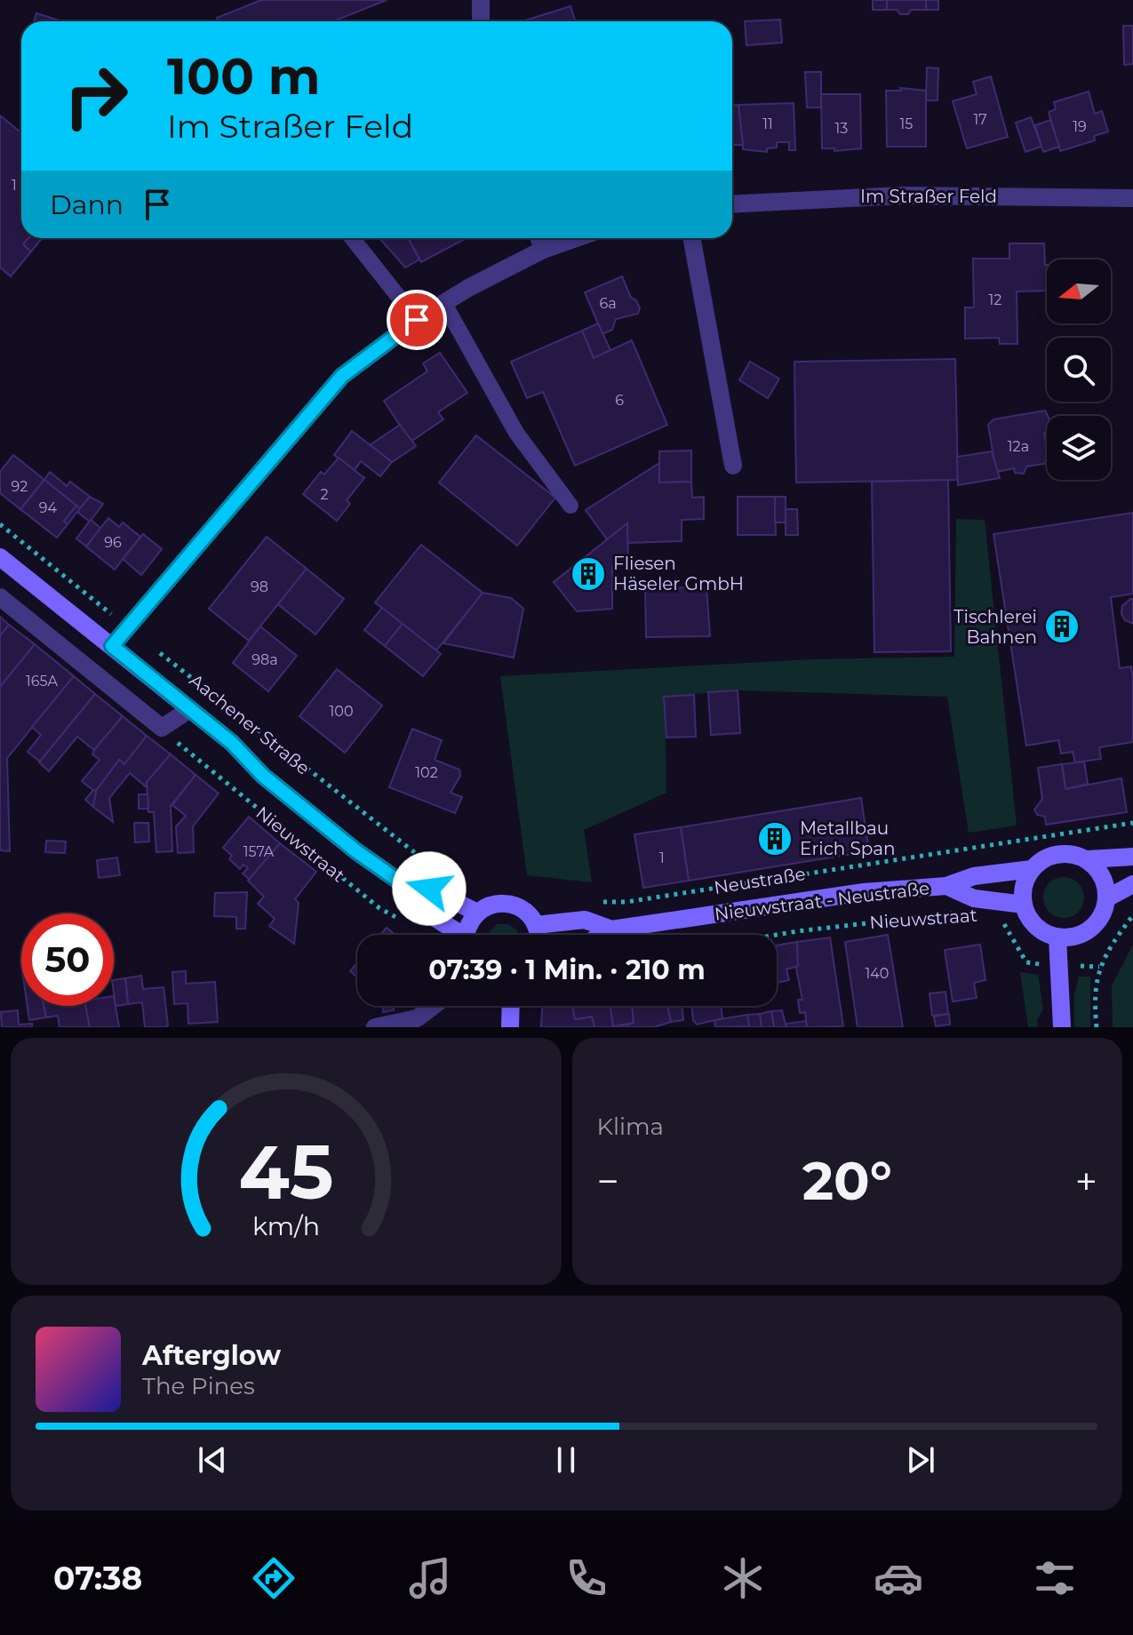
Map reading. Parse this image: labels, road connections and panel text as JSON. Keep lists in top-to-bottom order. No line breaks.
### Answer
{"streets":{"main road":["Nieuwstraat","Nieuwstraat - Neustraße"],"street":["Im Straßer Feld"],"path":["Aachener Straße","Neustraße"]},"crossings":[["Nieuwstraat","Nieuwstraat - Neustraße"]],"places":{"building":["Fliesen Häseler GmbH","Tischlerei Bahnen","Metallbau Erich Span"]},"house_numbers":["17","11","15","19","13","1","12","6a","6","12a","92","2","94","96","98","98a","165A","100","102","157A","1","140"],"north":"left","page":{"turn":["100 m","Im Straßer Feld"],"then":"Dann","limit":"50","trip":"07:39 · 1 Min. · 210 m","tile":"Klima","heat":["−","20°","+"],"song":["Afterglow","The Pines"],"tabs":"07:38","gauge":["45","km/h"]}}
